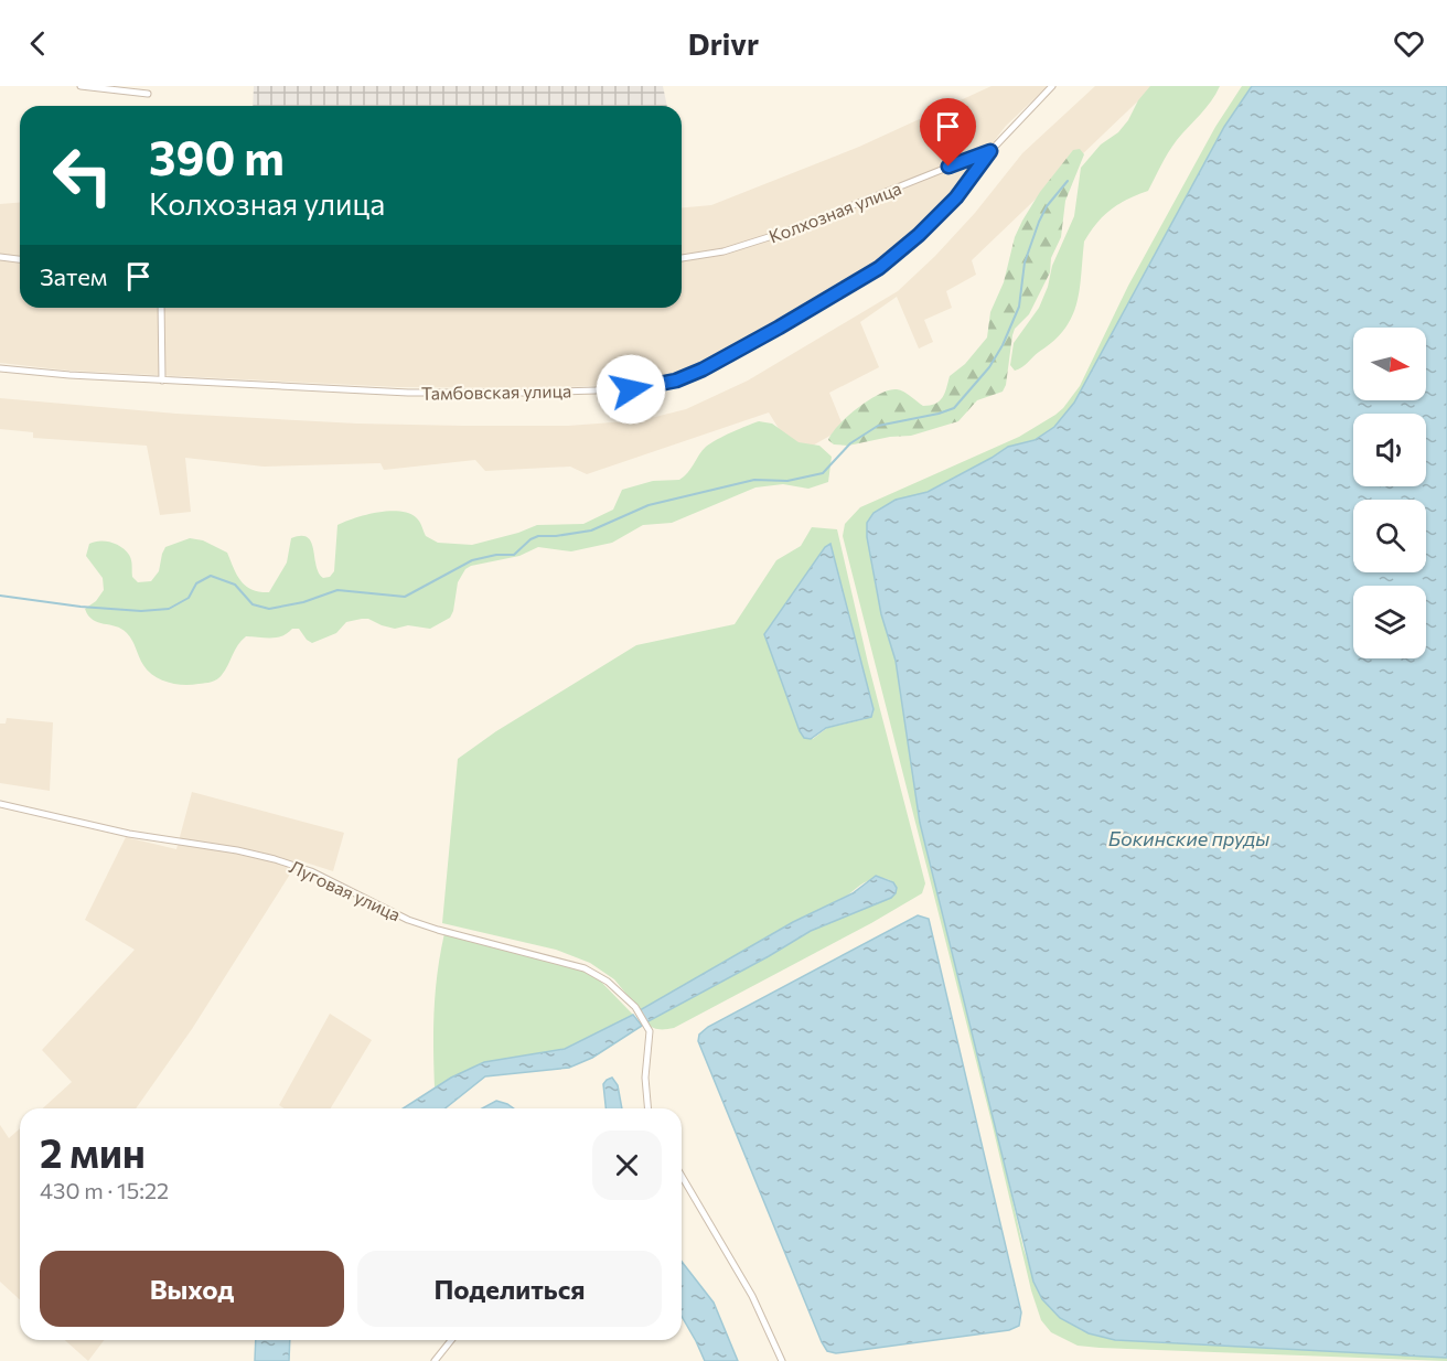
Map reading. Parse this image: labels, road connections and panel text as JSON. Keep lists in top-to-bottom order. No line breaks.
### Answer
{"streets":{"street":["Колхозная улица","Тамбовская улица","Луговая улица"]},"crossings":[["Колхозная улица","Тамбовская улица"]],"water":["Бокинские пруды"],"north":"right","page":{"header":"Drivr","turn":["390 m","Колхозная улица"],"then":"Затем","heading":["2 мин","430 m · 15:22"],"buttons":["Выход","Поделиться"]}}
